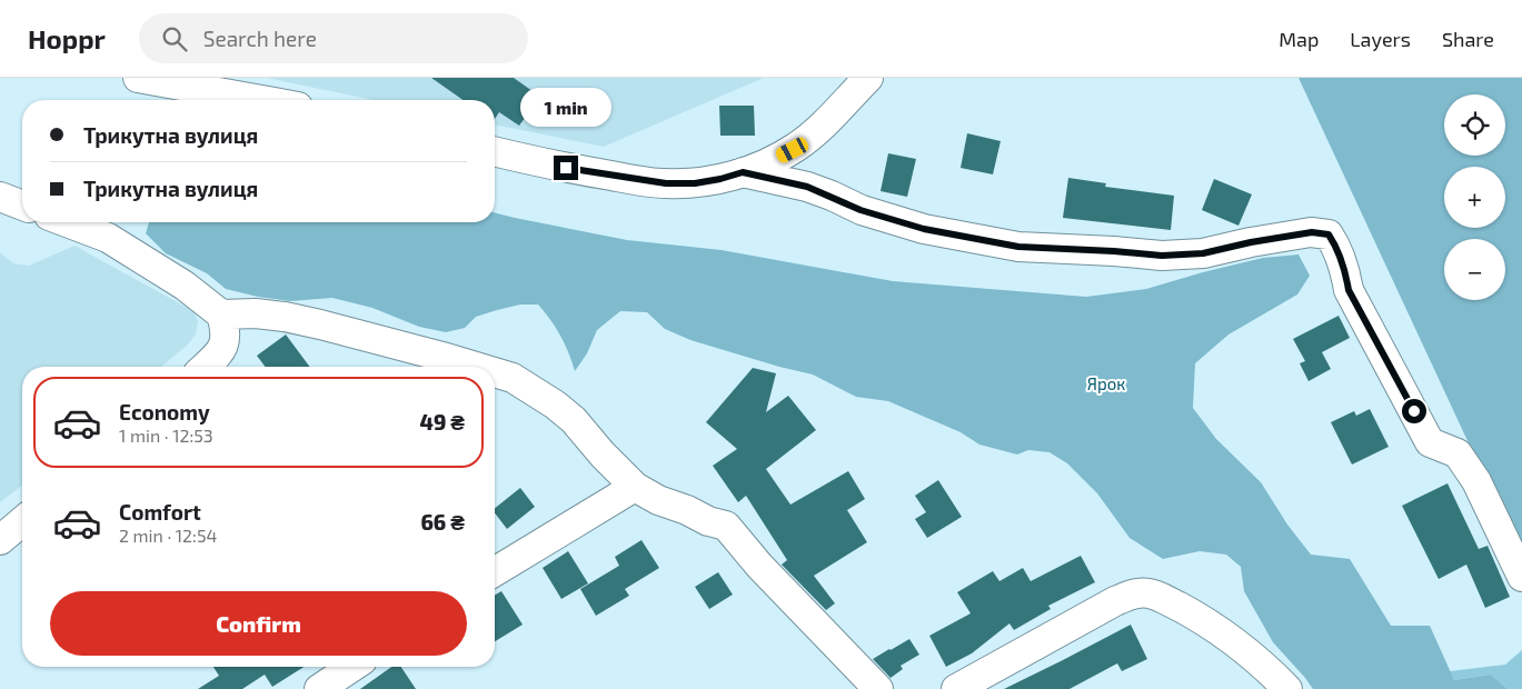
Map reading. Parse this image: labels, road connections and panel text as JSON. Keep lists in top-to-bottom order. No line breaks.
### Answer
{"parks":["Ярок"],"page":{"header":"Hoppr","search":"Search here","nav":["Map","Layers","Share"],"bubble":"1 min","map_buttons":["+","−"],"banner":["Трикутна вулиця","Трикутна вулиця"],"list":[{"name":"Economy","note":"1 min · 12:53","value":"49 ₴"},{"name":"Comfort","note":"2 min · 12:54","value":"66 ₴"}],"buttons":"Confirm"}}
